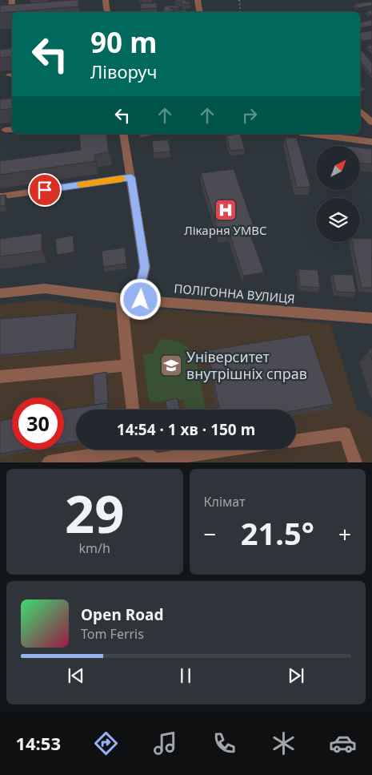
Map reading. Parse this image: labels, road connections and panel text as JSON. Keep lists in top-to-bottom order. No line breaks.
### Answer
{"streets":{"street":["ПОЛІГОННА ВУЛИЦЯ"]},"places":{"hospital":["Лікарня УМВС"],"school or university":["Університет внутрішніх справ"]},"north":"top right","page":{"turn":["90 m","Ліворуч"],"limit":"30","trip":"14:54 · 1 хв · 150 m","tile":[["29","km/h"],"Клімат"],"heat":["−","21.5°","+"],"song":["Open Road","Tom Ferris"],"tabs":"14:53"}}
